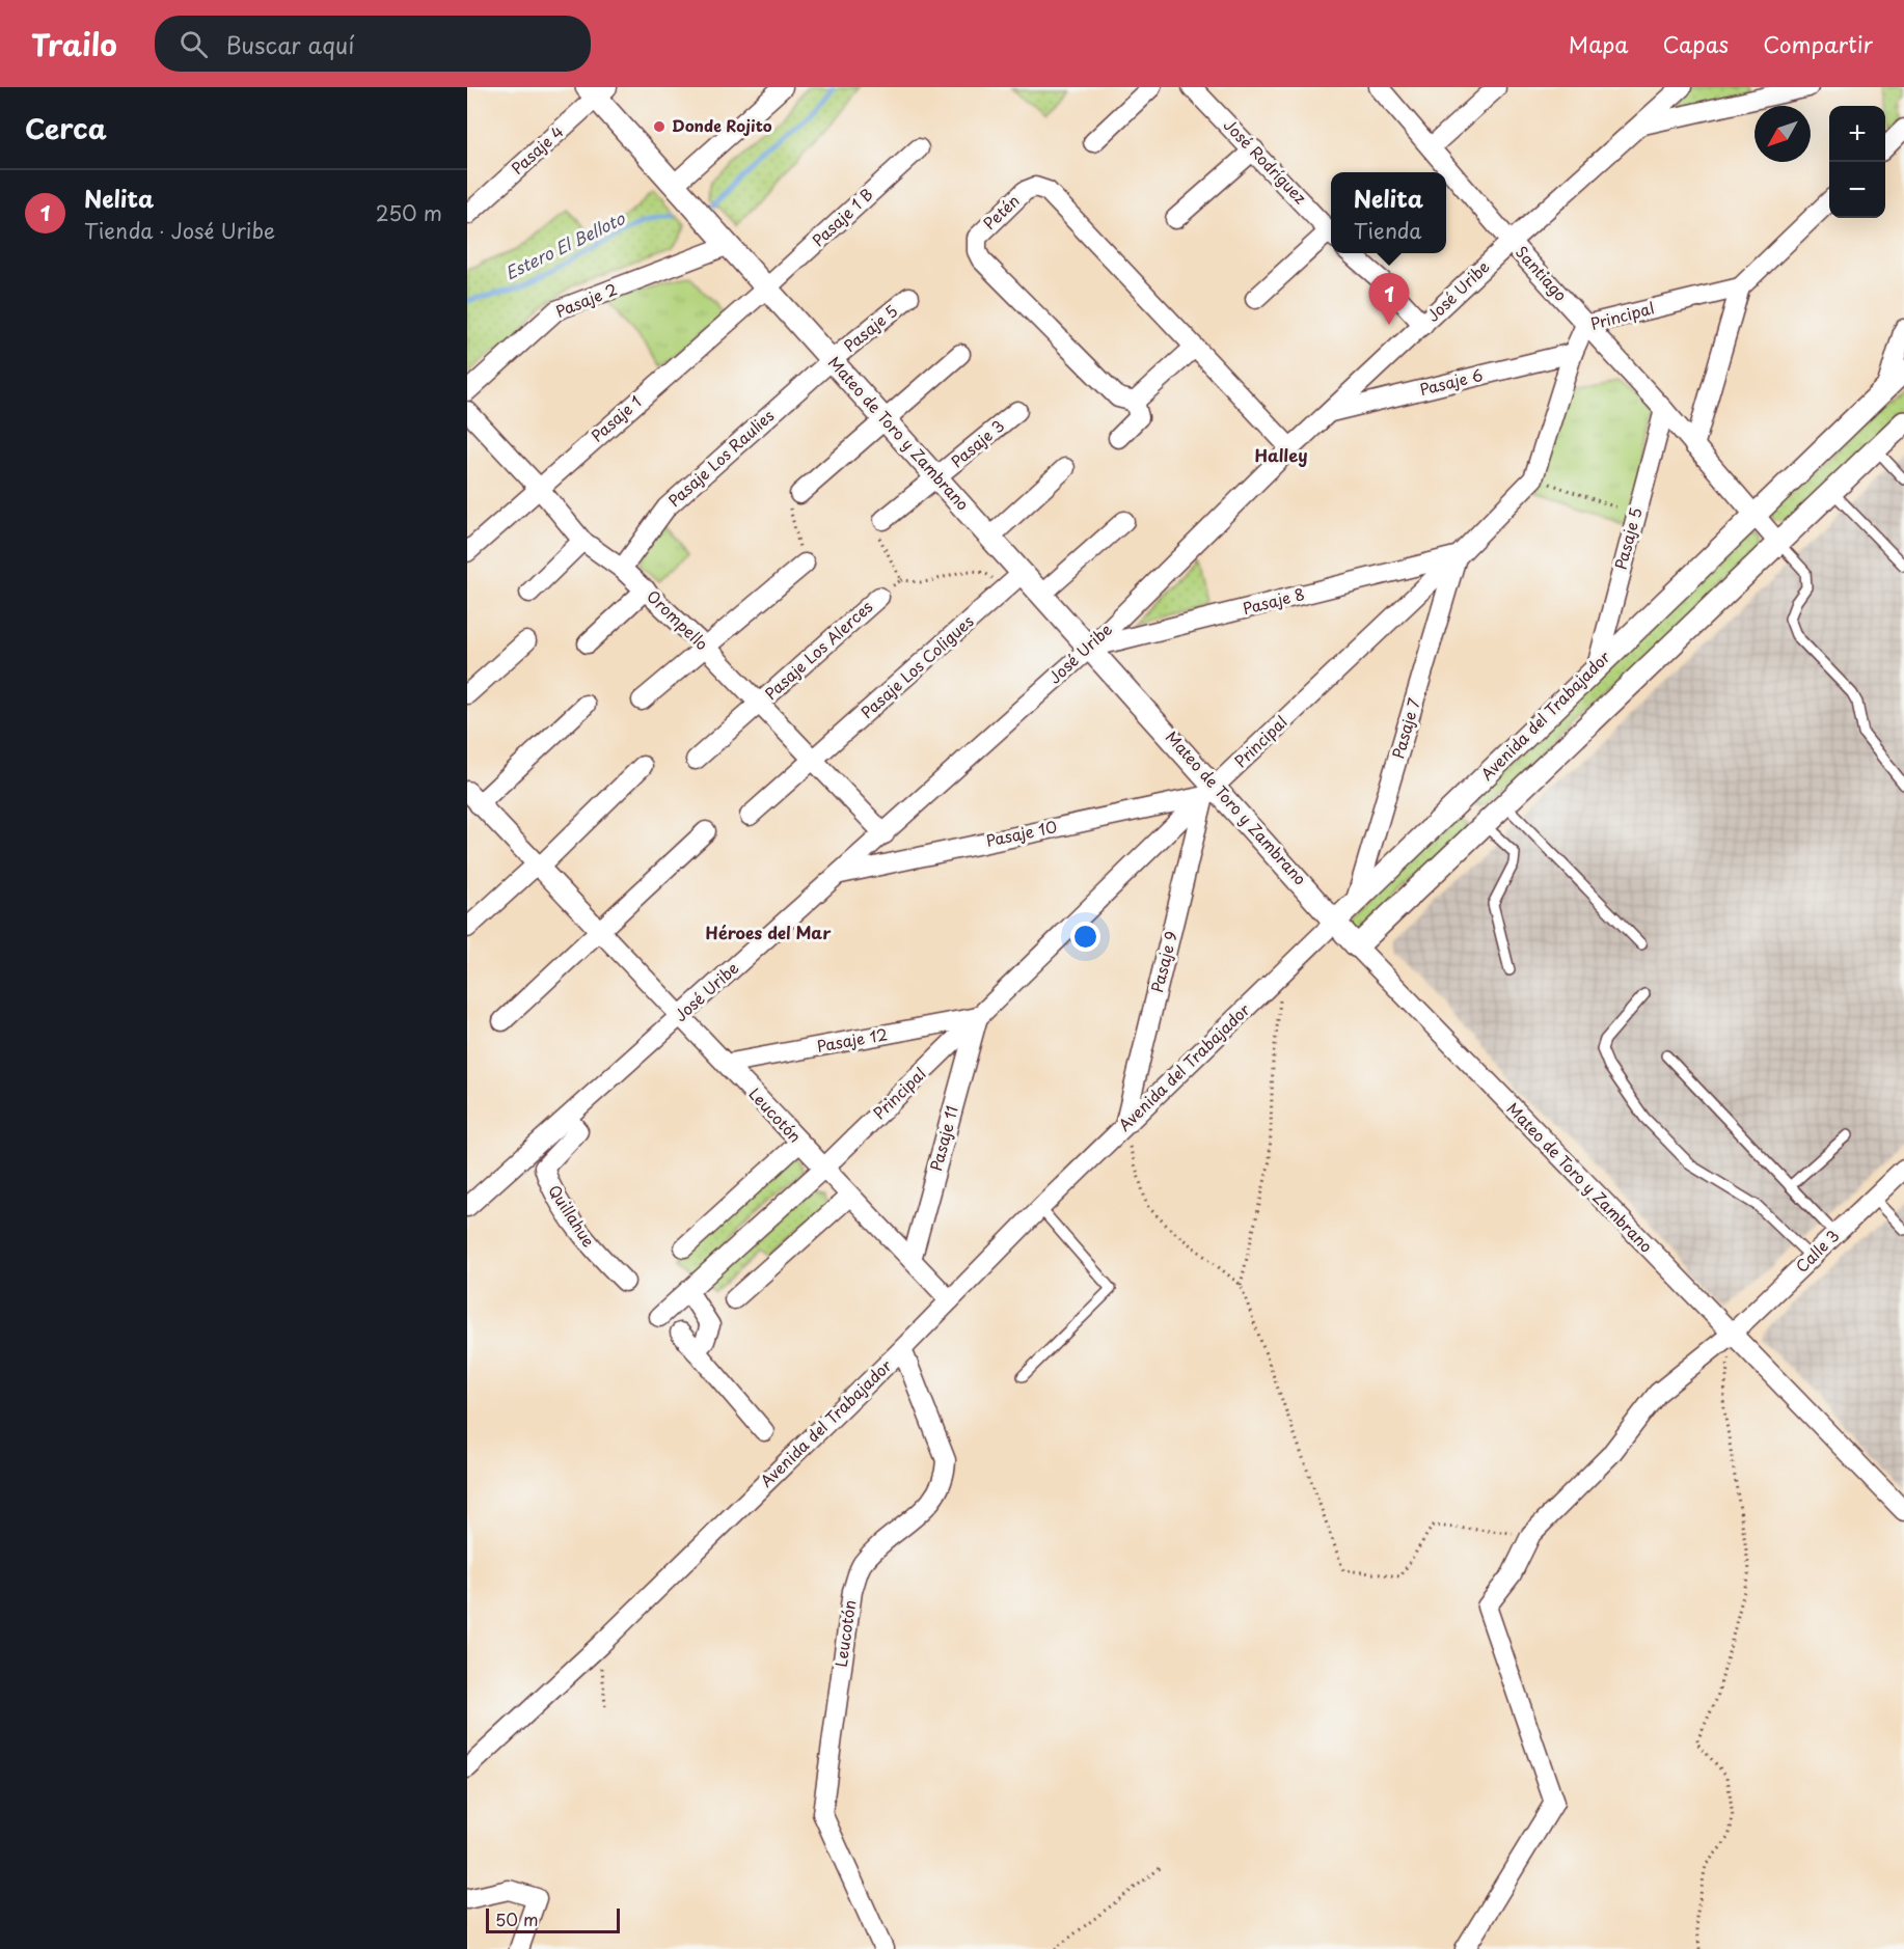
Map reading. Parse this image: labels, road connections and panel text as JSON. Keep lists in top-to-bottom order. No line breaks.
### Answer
{"streets":{"street":["Pasaje 4","José Rodríguez","Petén","Pasaje 1 B","Santiago","José Uribe","Pasaje 2","Principal","Pasaje 5","Pasaje 6","Pasaje 1","Mateo de Toro y Zambrano","Pasaje 3","Pasaje Los Raulies","Pasaje 8","Orompello","Pasaje Los Alerces","Pasaje Los Coligues","Avenida del Trabajador","Pasaje 7","Pasaje 10","Pasaje 9","Pasaje 12","Leucotón","Pasaje 11","Quillahue","Calle 3"]},"crossings":[["Pasaje 4","Mateo de Toro y Zambrano"],["Petén","José Uribe"],["Pasaje 1 B","Pasaje 1"],["Pasaje 1 B","Mateo de Toro y Zambrano"],["Santiago","José Uribe"],["Santiago","Principal"],["Santiago","Pasaje 5"],["Santiago","Avenida del Trabajador"],["José Uribe","Pasaje 6"],["José Uribe","Mateo de Toro y Zambrano"],["José Uribe","Pasaje 8"],["José Uribe","Orompello"],["José Uribe","Pasaje 10"],["José Uribe","Leucotón"],["José Uribe","Quillahue"],["Pasaje 2","Mateo de Toro y Zambrano"],["Principal","Pasaje 6"],["Principal","Mateo de Toro y Zambrano"],["Principal","Pasaje 8"],["Principal","Pasaje 7"],["Principal","Pasaje 10"],["Principal","Pasaje 9"],["Principal","Pasaje 12"],["Principal","Leucotón"],["Principal","Pasaje 11"],["Pasaje 5","Mateo de Toro y Zambrano"],["Pasaje 5","Pasaje Los Raulies"],["Pasaje 5","Avenida del Trabajador"],["Pasaje 1","Mateo de Toro y Zambrano"],["Pasaje 1","Orompello"],["Mateo de Toro y Zambrano","Pasaje 3"],["Mateo de Toro y Zambrano","Pasaje Los Raulies"],["Mateo de Toro y Zambrano","Pasaje 8"],["Mateo de Toro y Zambrano","Pasaje Los Coligues"],["Mateo de Toro y Zambrano","Avenida del Trabajador"],["Mateo de Toro y Zambrano","Pasaje 10"],["Mateo de Toro y Zambrano","Pasaje 9"],["Mateo de Toro y Zambrano","Calle 3"],["Pasaje Los Raulies","Orompello"],["Pasaje 8","Pasaje 7"],["Orompello","Pasaje Los Alerces"],["Orompello","Pasaje Los Coligues"],["Avenida del Trabajador","Pasaje 7"],["Avenida del Trabajador","Pasaje 9"],["Avenida del Trabajador","Leucotón"],["Pasaje 10","Pasaje 9"],["Pasaje 12","Leucotón"],["Pasaje 12","Pasaje 11"],["Leucotón","Pasaje 11"]],"districts":["Halley","Héroes del Mar"],"water":["Estero El Belloto"],"places":["Donde Rojito"],"scale_bar":"50 m","north":"bottom left","page":{"header":"Trailo","search":"Buscar aquí","nav":["Mapa","Capas","Compartir"],"heading":"Cerca","map_buttons":["+","−"],"list":[{"mark":"1","name":"Nelita","note":"Tienda · José Uribe","value":"250 m"}],"popup":["Nelita","Tienda"],"pins":"1","scale":"50 m"}}
